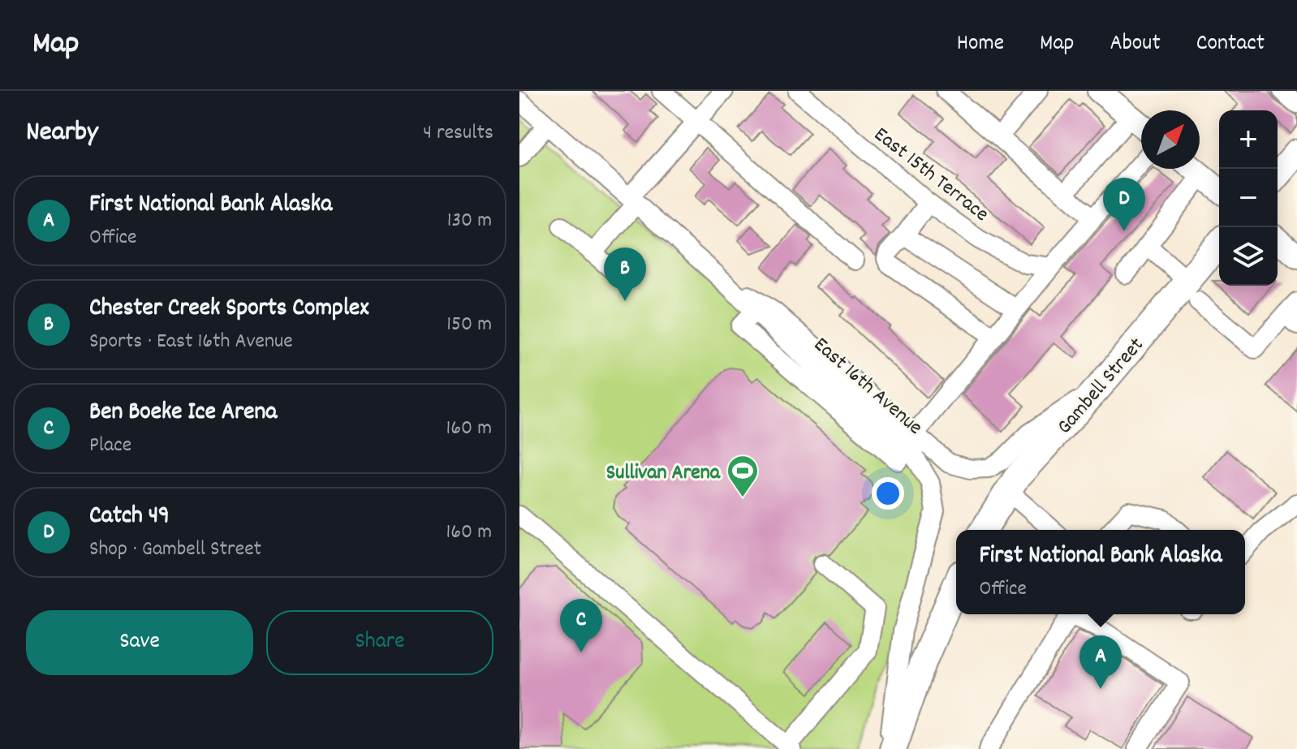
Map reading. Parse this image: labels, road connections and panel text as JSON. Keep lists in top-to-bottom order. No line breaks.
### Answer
{"streets":{"highway":["Gambell Street"],"street":["East 15th Terrace","East 16th Avenue"]},"crossings":[["East 16th Avenue","Gambell Street"]],"places":{"sports":["Sullivan Arena"]},"north":"top right","page":{"header":"Map","nav":["Home","Map","About","Contact"],"heading":["Nearby","4 results"],"map_buttons":["+","−"],"list":[{"mark":"A","name":"First National Bank Alaska","note":"Office","value":"130 m"},{"mark":"B","name":"Chester Creek Sports Complex","note":"Sports · East 16th Avenue","value":"150 m"},{"mark":"C","name":"Ben Boeke Ice Arena","note":"Place","value":"160 m"},{"mark":"D","name":"Catch 49","note":"Shop · Gambell Street","value":"160 m"}],"pins":["D","B","C","A"],"popup":["First National Bank Alaska","Office"],"buttons":["Save","Share"]}}
